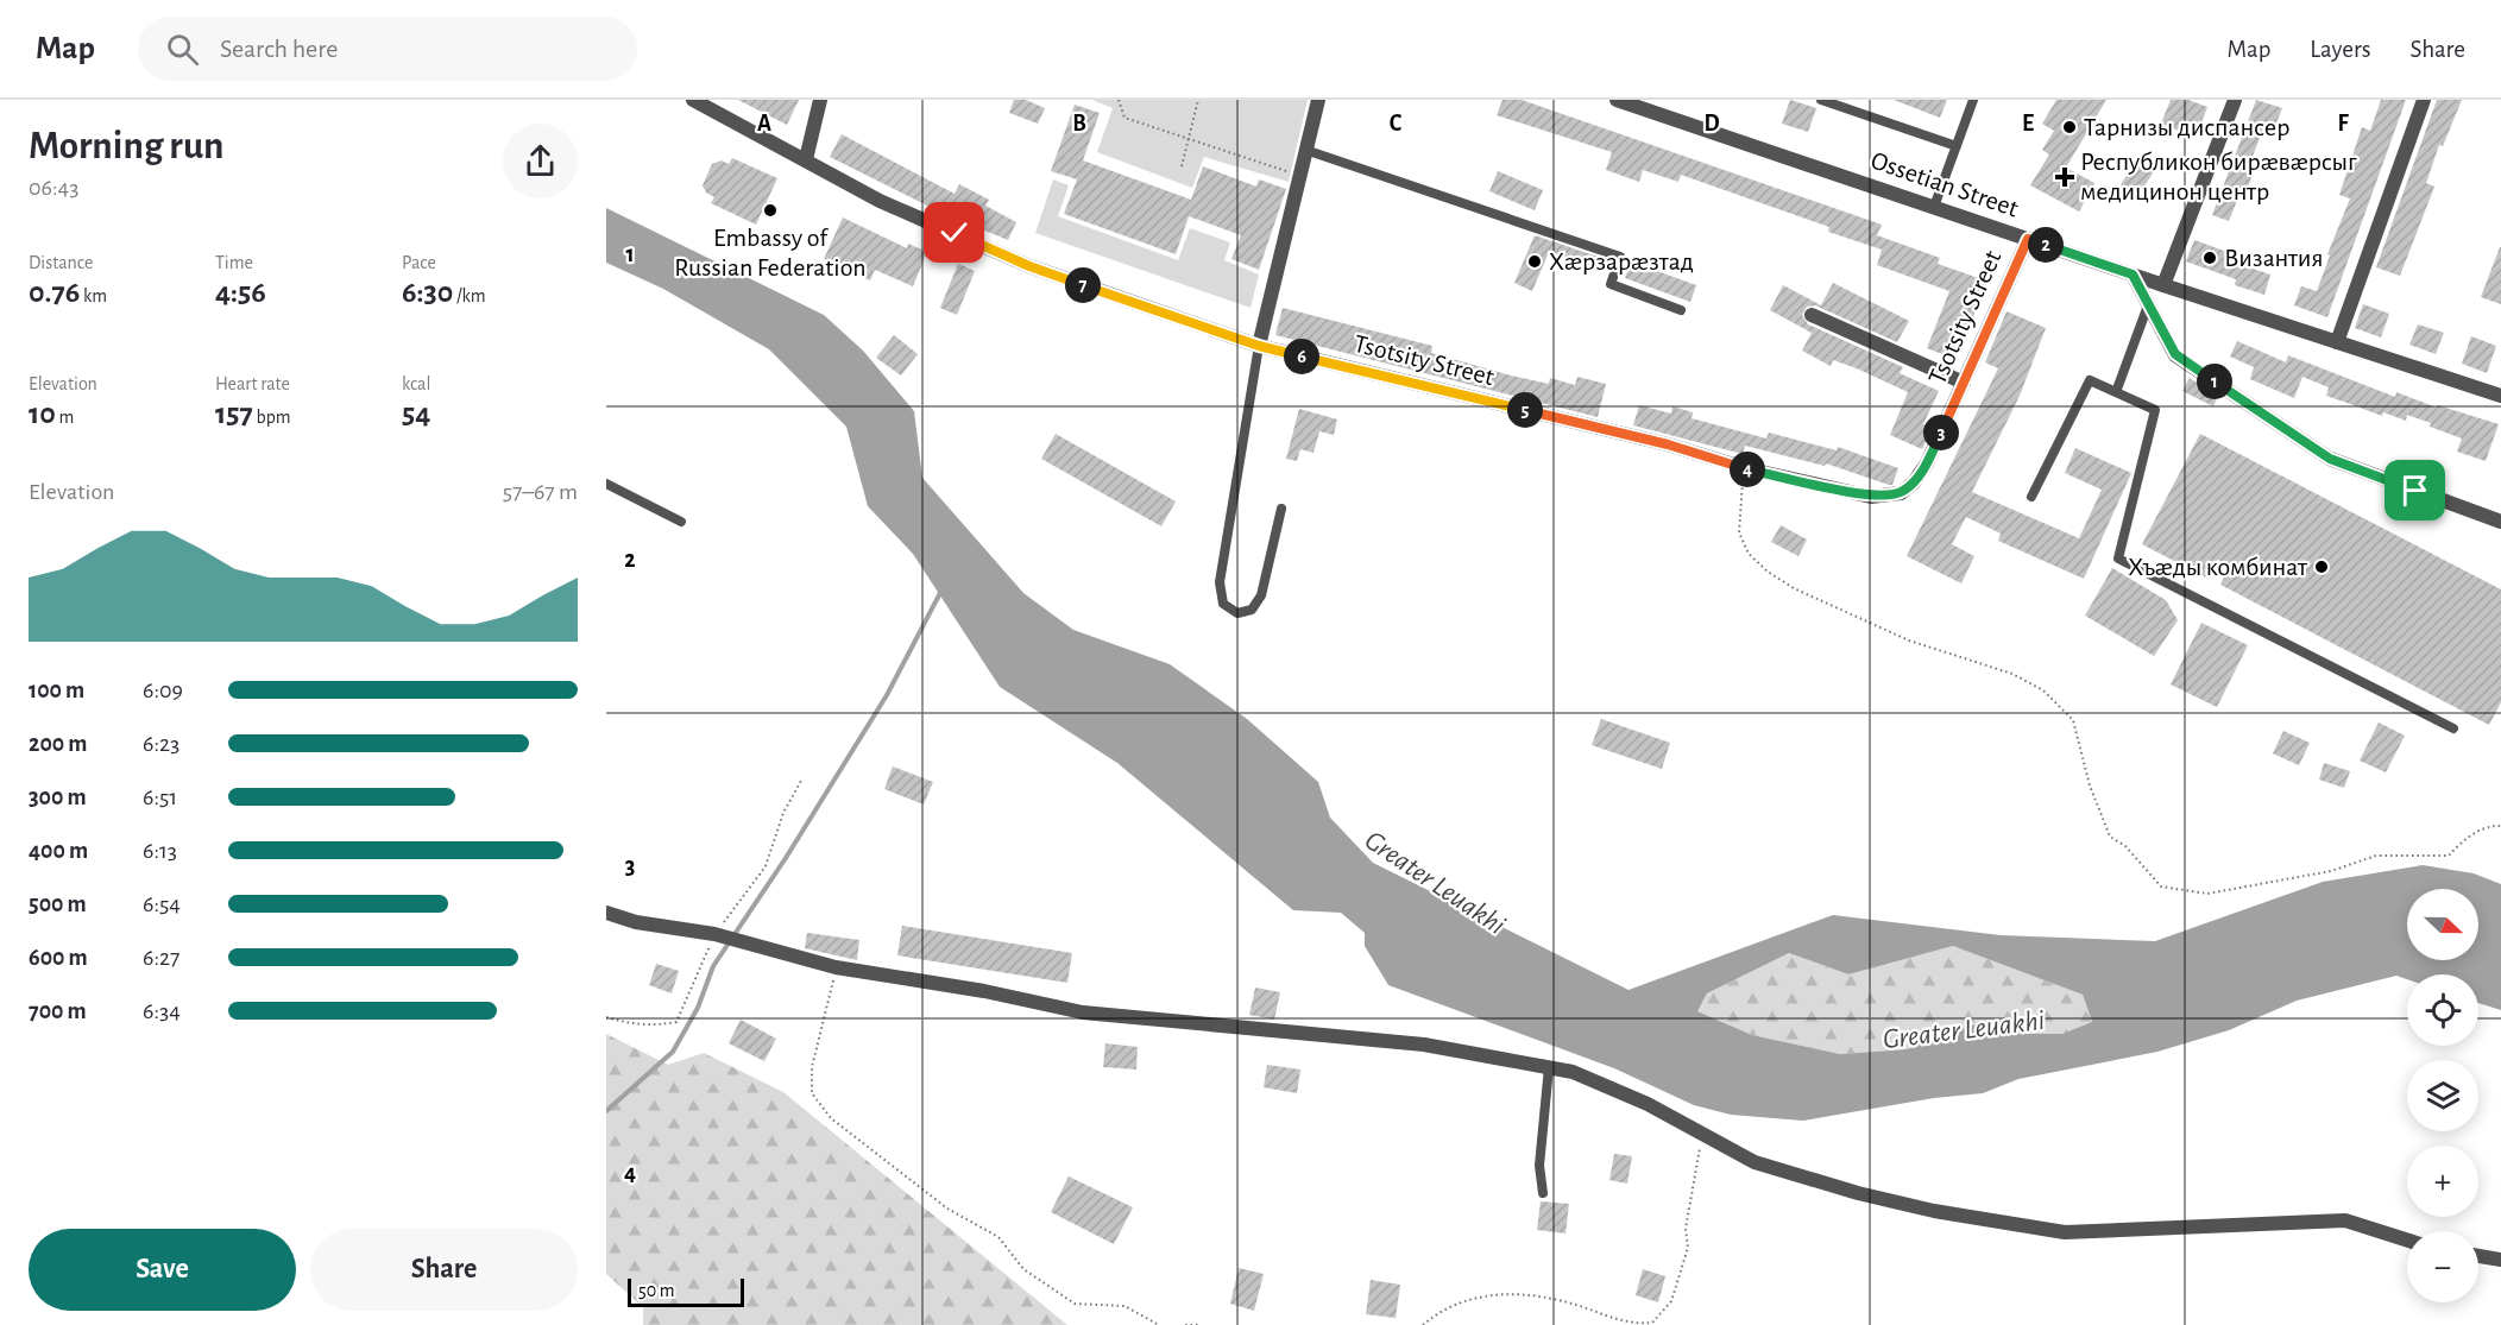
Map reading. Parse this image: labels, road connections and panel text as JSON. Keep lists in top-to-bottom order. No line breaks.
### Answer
{"streets":{"street":["Ossetian Street","Tsotsity Street"]},"crossings":[["Ossetian Street","Tsotsity Street"]],"water":["Greater Leuakhi"],"places":{"other":["Тарнизы диспансер","Embassy of Russian Federation","Византия","Хæрзарæзтад","Хъæды комбинат"],"health":["Республикон бирæвæрсыг медицинон центр"]},"scale_bar":"50 m","north":"right","page":{"header":"Map","search":"Search here","nav":["Map","Layers","Share"],"heading":["Morning run","06:43"],"stats":[["Distance","0.76 km"],["Time","4:56"],["Pace","6:30 /km"],["Elevation","10 m"],["Heart rate","157 bpm"],["kcal","54"]],"pins":["2","7","6","1","5","3","4"],"chart":["Elevation","57–67 m"],"list":[{"name":"100 m","note":"6:09"},{"name":"200 m","note":"6:23"},{"name":"300 m","note":"6:51"},{"name":"400 m","note":"6:13"},{"name":"500 m","note":"6:54"},{"name":"600 m","note":"6:27"},{"name":"700 m","note":"6:34"}],"map_buttons":["+","−"],"buttons":["Save","Share"],"scale":"50 m"},"grid":{"columns":["A","B","C","D","E","F"],"rows":["1","2","3","4"]}}
